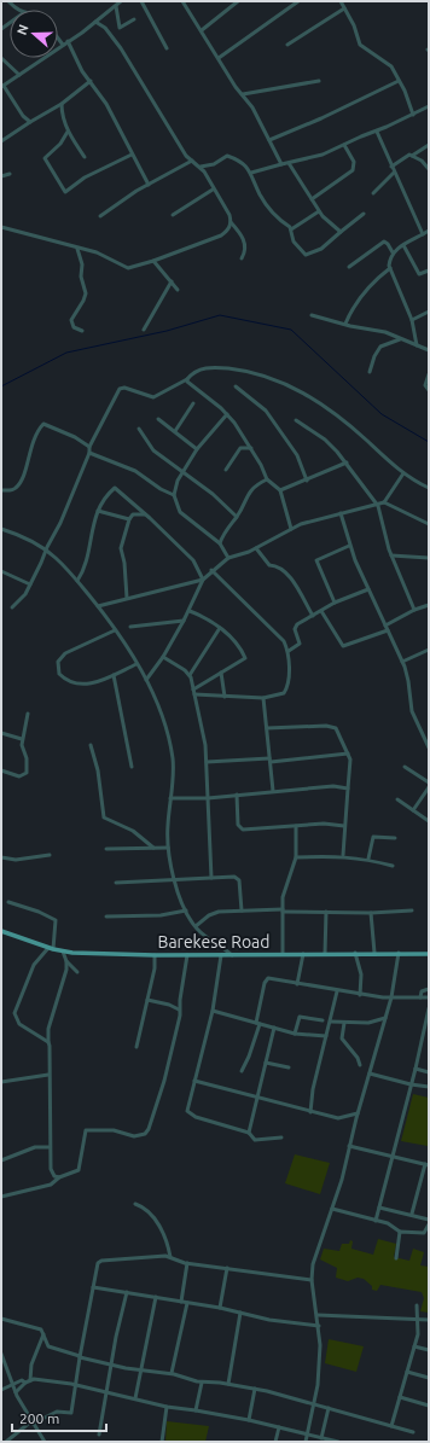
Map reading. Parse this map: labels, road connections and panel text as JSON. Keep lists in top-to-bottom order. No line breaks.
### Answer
{"streets":{"main road":["Barekese Road"]},"scale_bar":"200 m","north":"left"}
